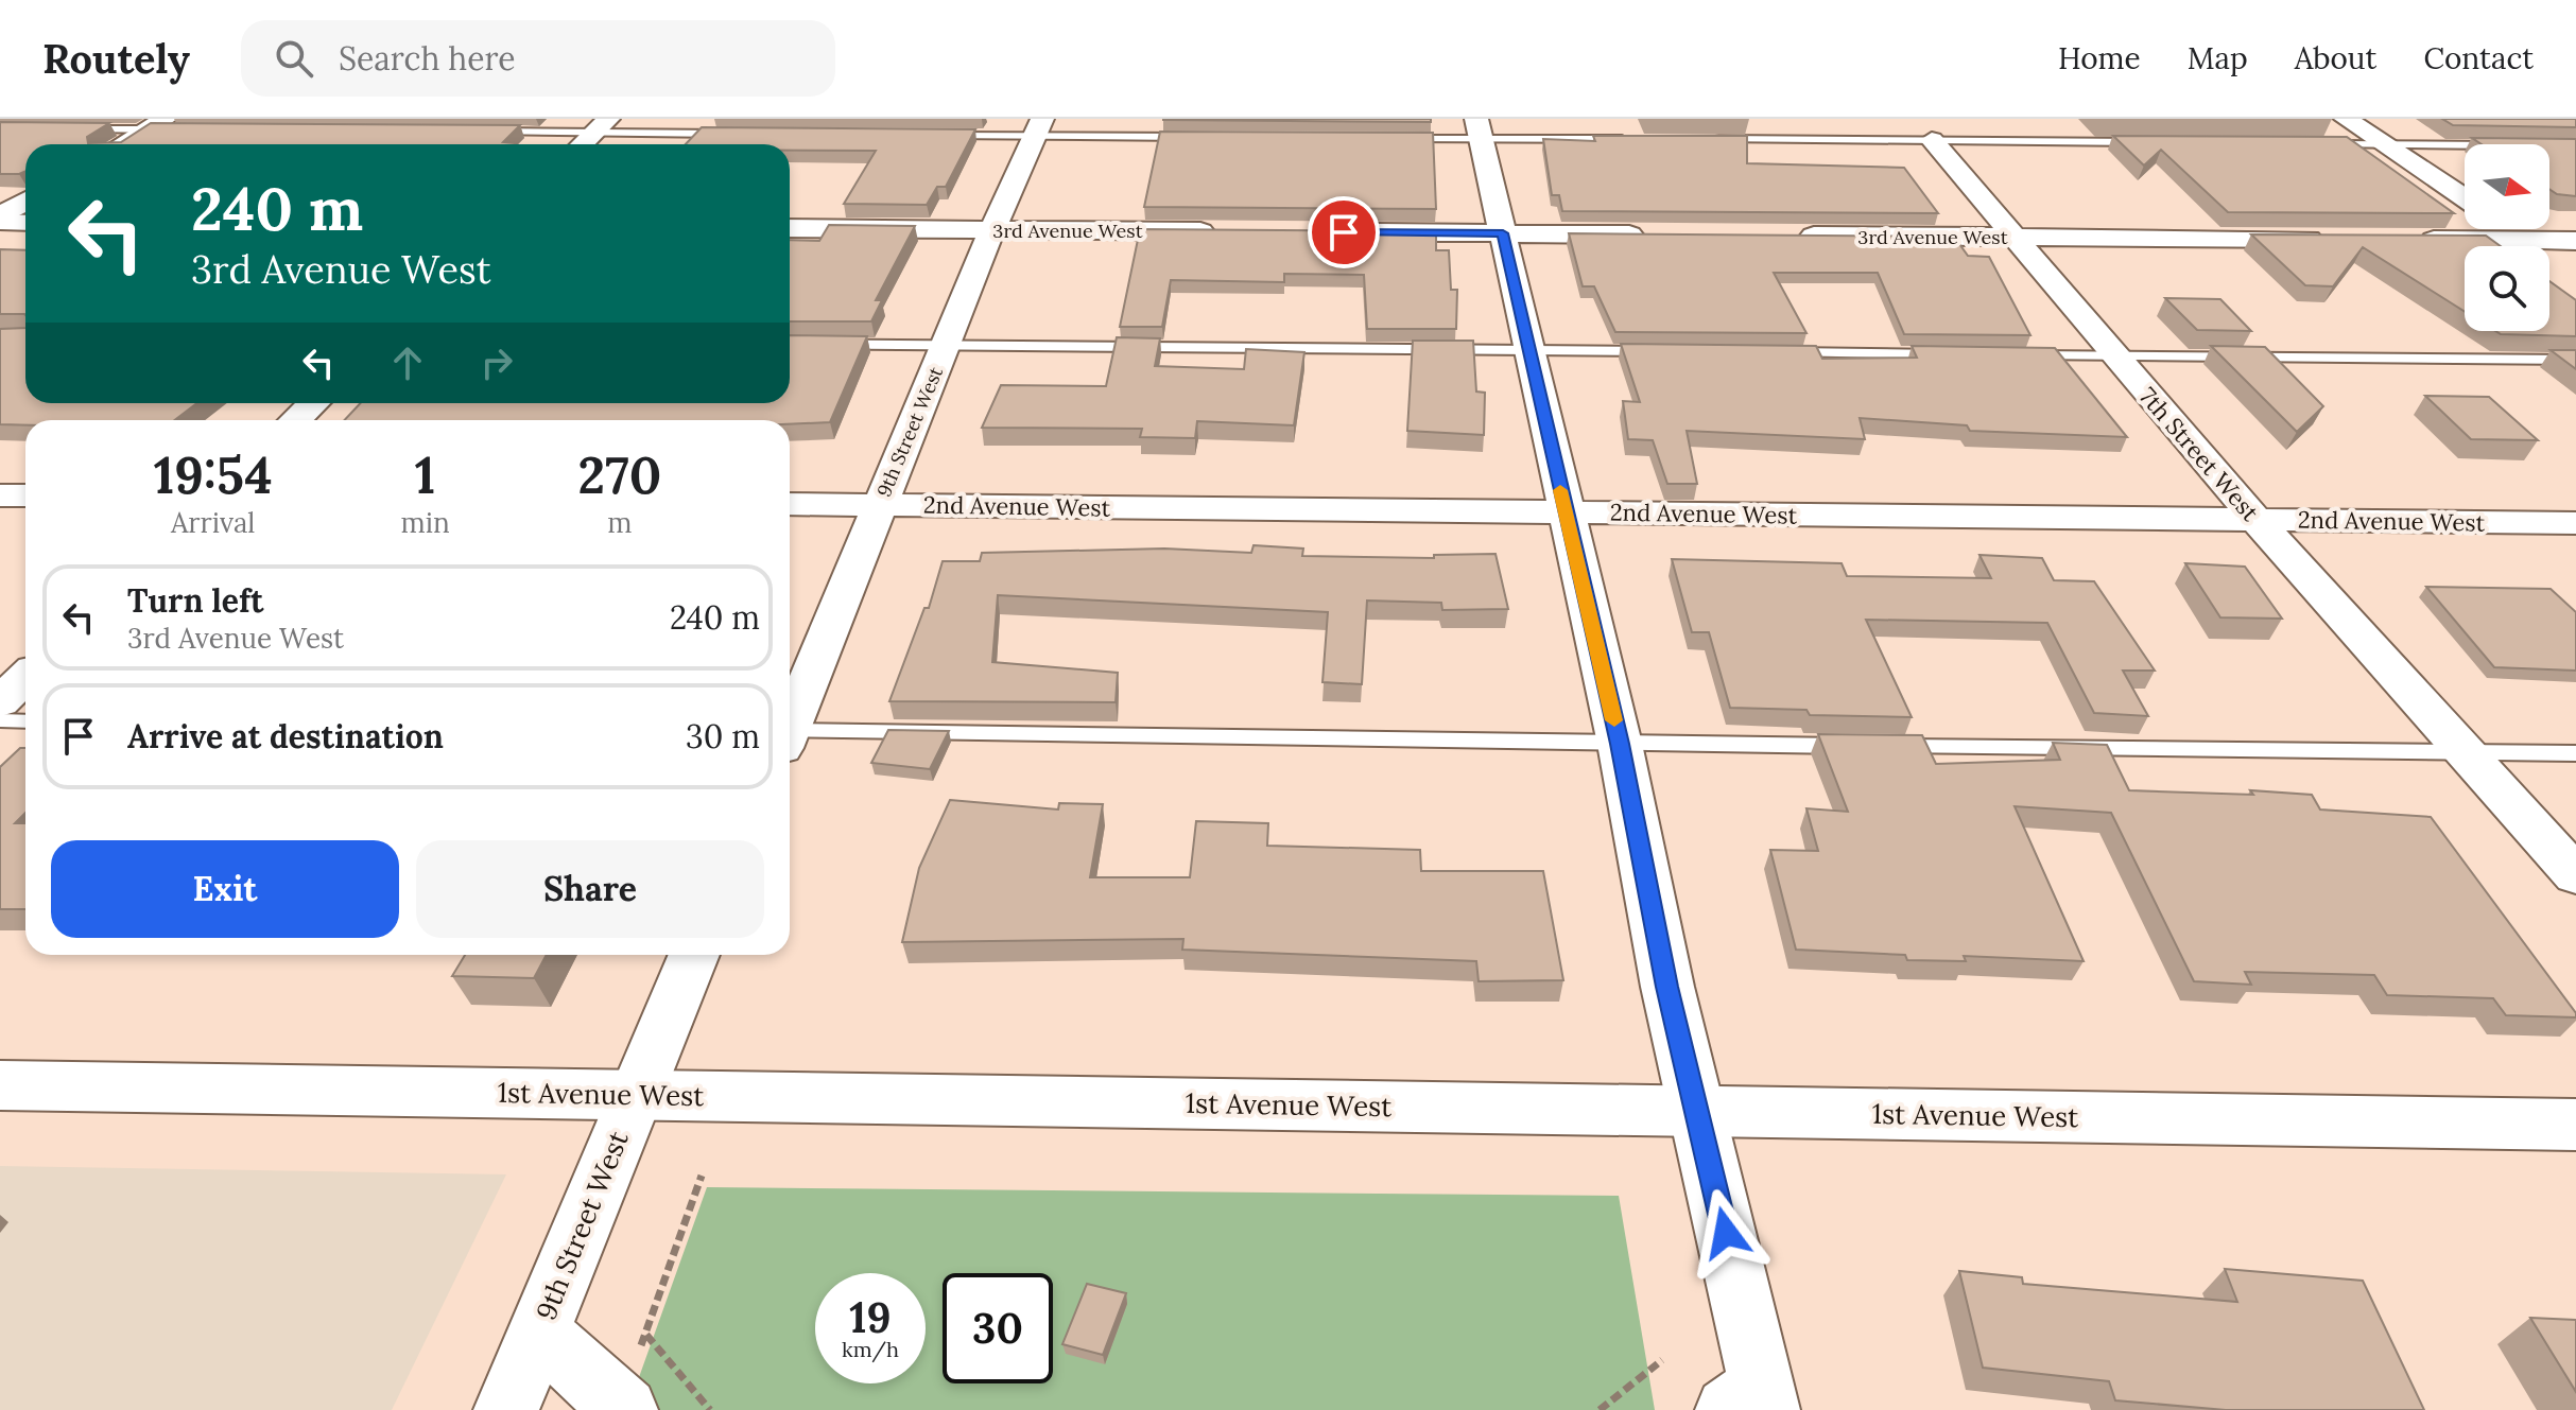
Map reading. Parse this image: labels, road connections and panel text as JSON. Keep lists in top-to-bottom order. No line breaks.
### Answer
{"streets":{"street":["3rd Avenue West","9th Street West","7th Street West","2nd Avenue West","1st Avenue West"]},"crossings":[["3rd Avenue West","9th Street West"],["3rd Avenue West","7th Street West"],["9th Street West","2nd Avenue West"],["9th Street West","1st Avenue West"],["7th Street West","2nd Avenue West"]],"north":"right","page":{"header":"Routely","search":"Search here","nav":["Home","Map","About","Contact"],"turn":["240 m","3rd Avenue West"],"eta":["19:54","Arrival","1","min","270","m"],"list":[{"name":"Turn left","note":"3rd Avenue West","value":"240 m"},{"name":"Arrive at destination","value":"30 m"}],"buttons":["Exit","Share"],"speed":"19 km/h","limit":"30"}}
